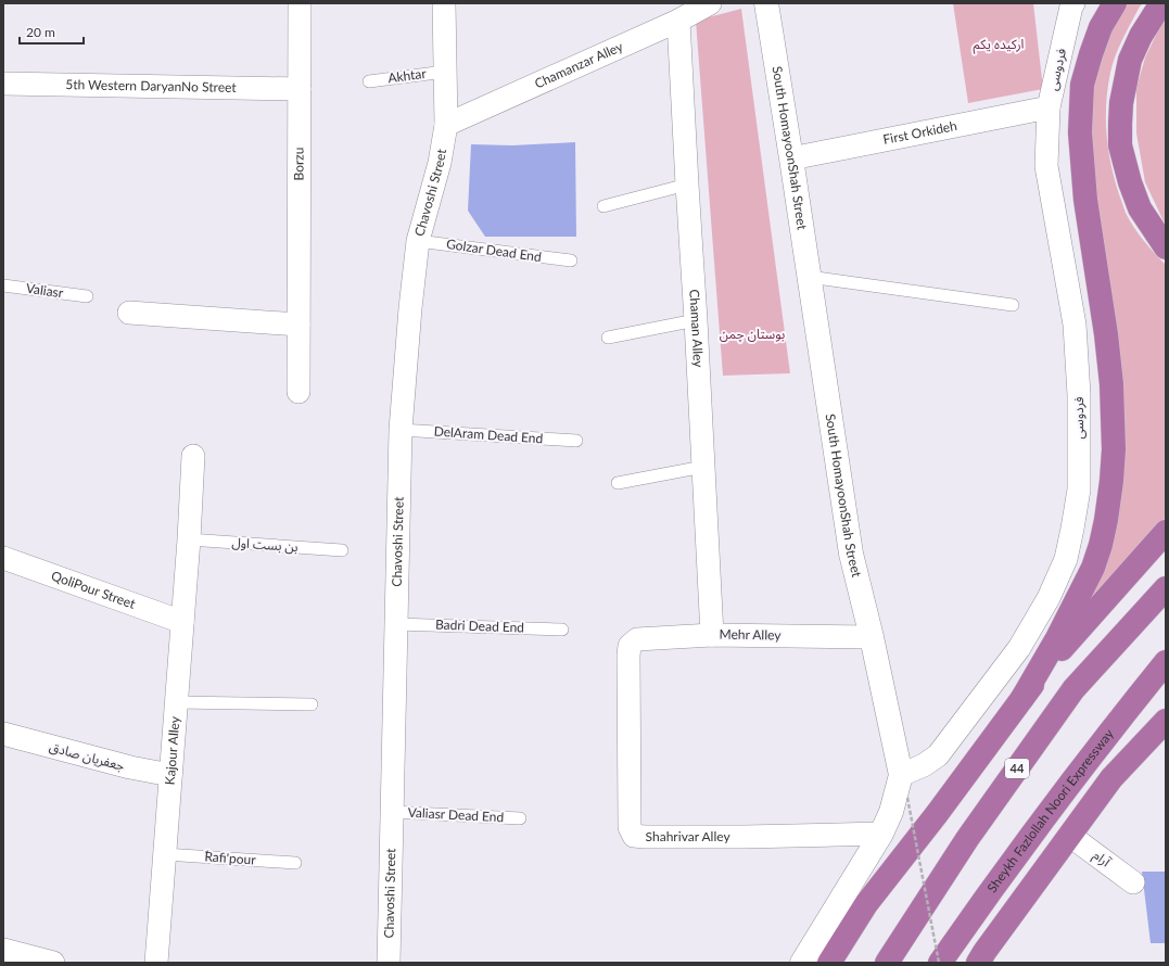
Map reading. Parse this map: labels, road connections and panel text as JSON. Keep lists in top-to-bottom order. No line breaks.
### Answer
{"streets":{"highway":["44","Sheykh Fazlollah Noori Expressway"],"street":["Chamanzar Alley","فردوسی","5th Western DaryanNo Street","First Orkideh","South HomayoonShah Street","Borzu","Chavoshi Street","Chaman Alley","QoliPour Street","Mehr Alley","Kajour Alley","جعفریان صادق","Shahrivar Alley","آرام"],"lane":["Akhtar","Golzar Dead End","Valiasr","DelAram Dead End","بن بست اول","Badri Dead End","Valiasr Dead End","ًRafi'pour"]},"crossings":[["Chamanzar Alley","Chavoshi Street"],["Chamanzar Alley","Chaman Alley"],["فردوسی","First Orkideh"],["فردوسی","South HomayoonShah Street"],["Akhtar","Chavoshi Street"],["5th Western DaryanNo Street","Borzu"],["First Orkideh","South HomayoonShah Street"],["South HomayoonShah Street","Mehr Alley"],["South HomayoonShah Street","Shahrivar Alley"],["Chavoshi Street","Golzar Dead End"],["Chavoshi Street","DelAram Dead End"],["Chavoshi Street","Badri Dead End"],["Chavoshi Street","Valiasr Dead End"],["Chaman Alley","Mehr Alley"],["بن بست اول","Kajour Alley"],["QoliPour Street","Kajour Alley"],["Mehr Alley","Shahrivar Alley"],["Kajour Alley","جعفریان صادق"],["Kajour Alley","ًRafi'pour"]],"parks":["ارکیده یکم","بوستان چمن"],"scale_bar":"20 m"}
